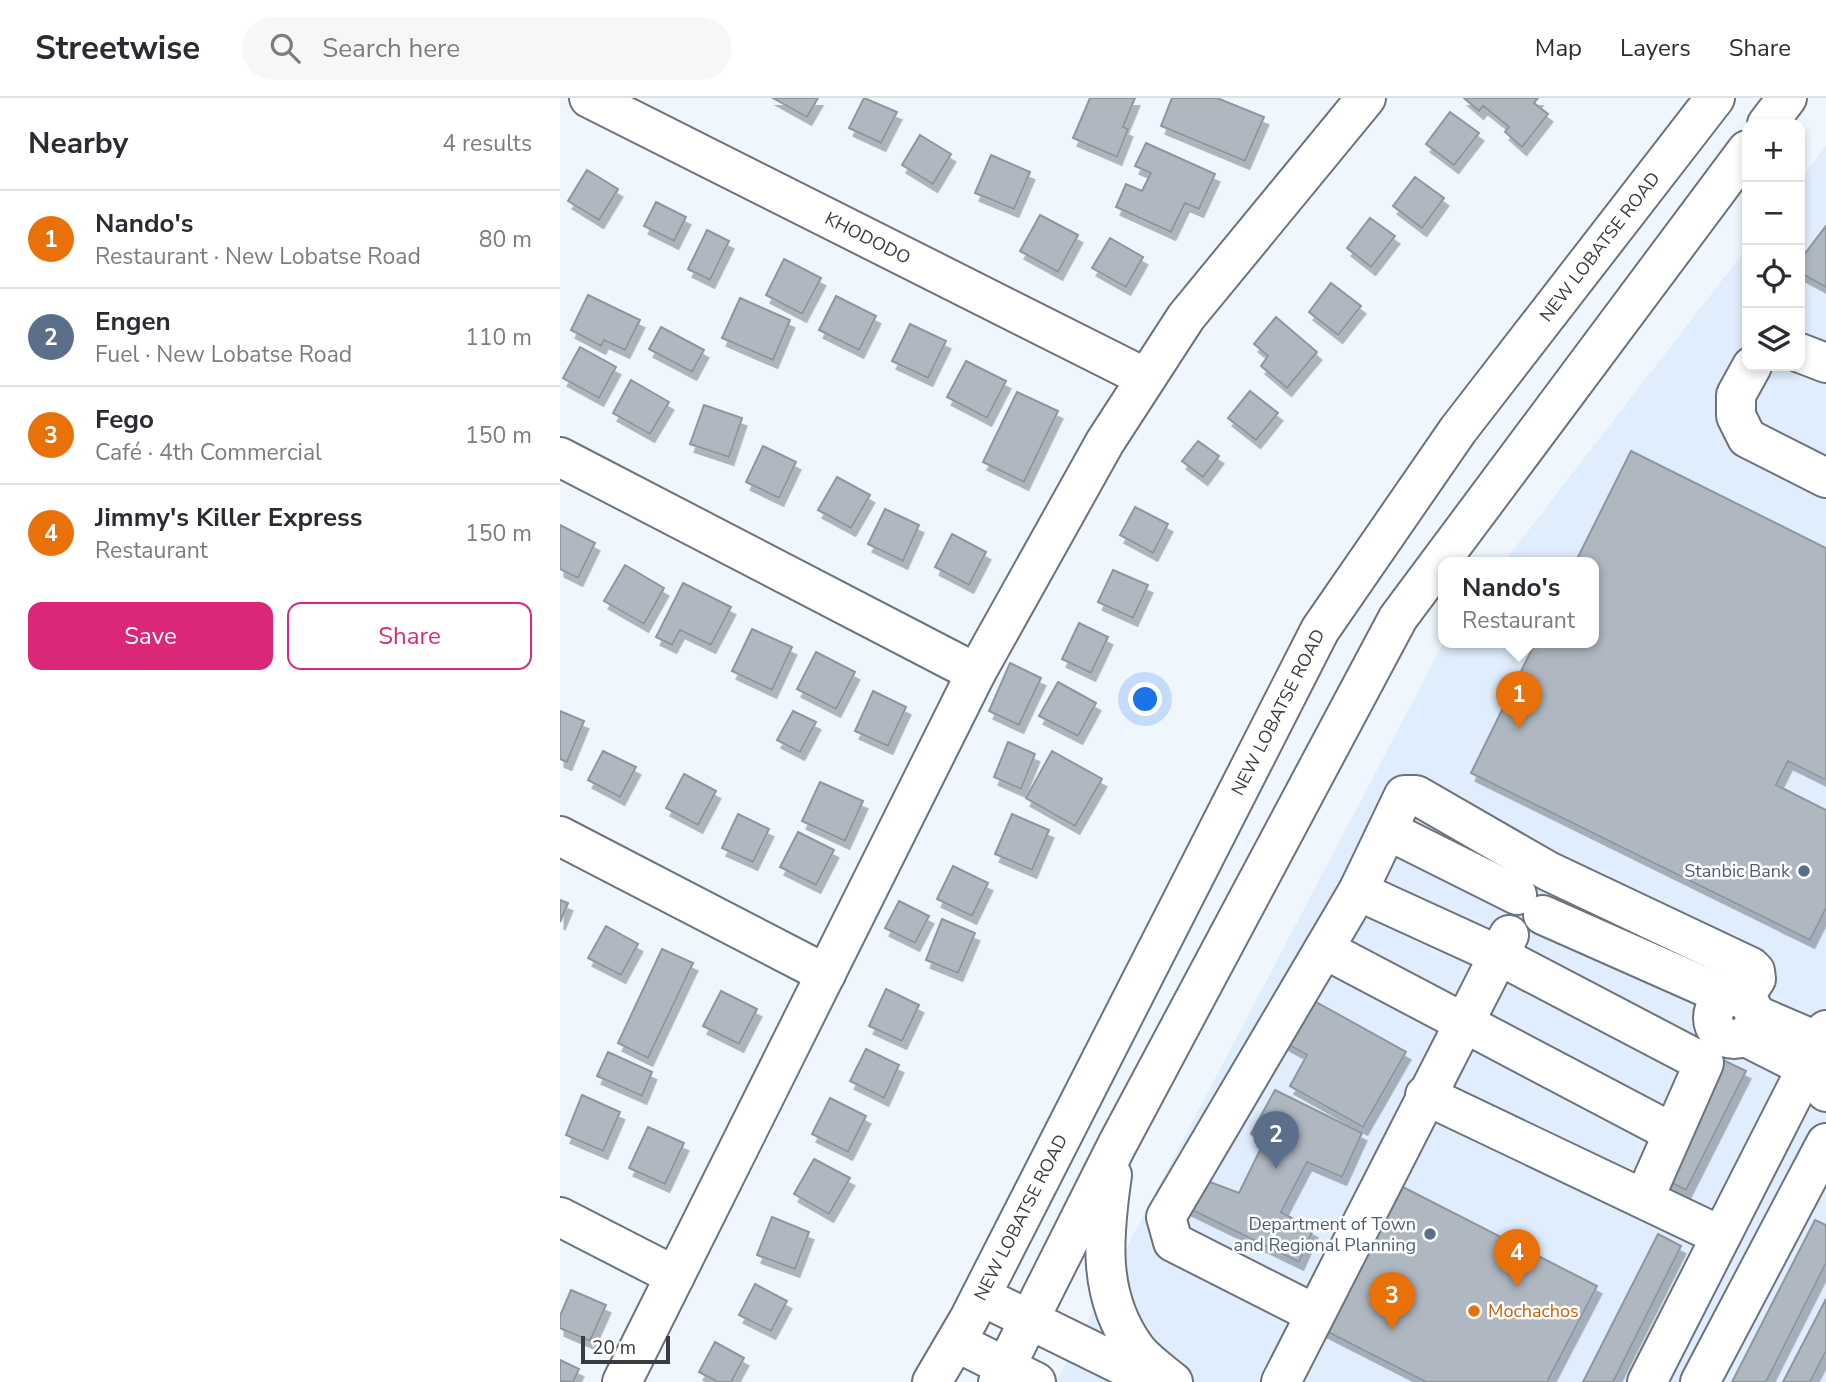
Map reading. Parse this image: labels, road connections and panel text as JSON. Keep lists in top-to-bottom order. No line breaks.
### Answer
{"streets":{"street":["KHODODO","NEW LOBATSE ROAD"]},"places":["Stanbic Bank","Department of Town and Regional Planning","Mochachos"],"scale_bar":"20 m","page":{"header":"Streetwise","search":"Search here","nav":["Map","Layers","Share"],"heading":["Nearby","4 results"],"map_buttons":["+","−"],"list":[{"mark":"1","name":"Nando's","note":"Restaurant · New Lobatse Road","value":"80 m"},{"mark":"2","name":"Engen","note":"Fuel · New Lobatse Road","value":"110 m"},{"mark":"3","name":"Fego","note":"Café · 4th Commercial","value":"150 m"},{"mark":"4","name":"Jimmy's Killer Express","note":"Restaurant","value":"150 m"}],"popup":["Nando's","Restaurant"],"buttons":["Save","Share"],"pins":["1","2","4","3"],"scale":"20 m"}}
